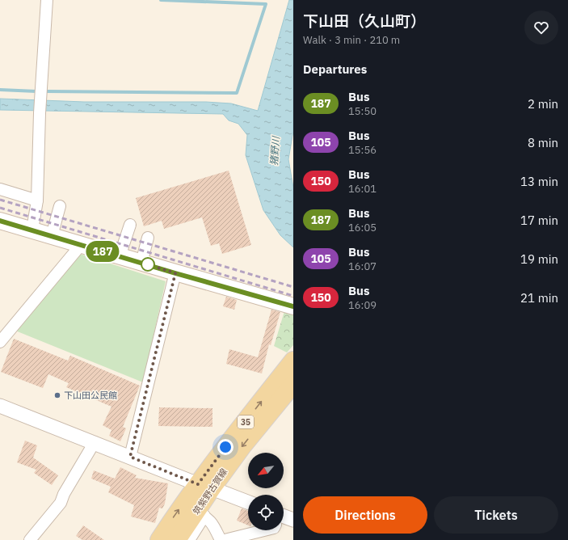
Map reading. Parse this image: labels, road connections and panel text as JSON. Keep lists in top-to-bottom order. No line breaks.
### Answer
{"streets":{"main road":["35","筑紫野古賀線"]},"water":["猪野川"],"places":["下山田公民館"],"lines":["bus line 187"],"north":"bottom left","page":{"on_map":"187","heading":[["下山田（久山町）","Walk · 3 min · 210 m"],"Departures"],"list":[{"mark":"187","name":"Bus","note":"15:50","value":"2 min"},{"mark":"105","name":"Bus","note":"15:56","value":"8 min"},{"mark":"150","name":"Bus","note":"16:01","value":"13 min"},{"mark":"187","name":"Bus","note":"16:05","value":"17 min"},{"mark":"105","name":"Bus","note":"16:07","value":"19 min"},{"mark":"150","name":"Bus","note":"16:09","value":"21 min"}],"buttons":["Directions","Tickets"]}}
